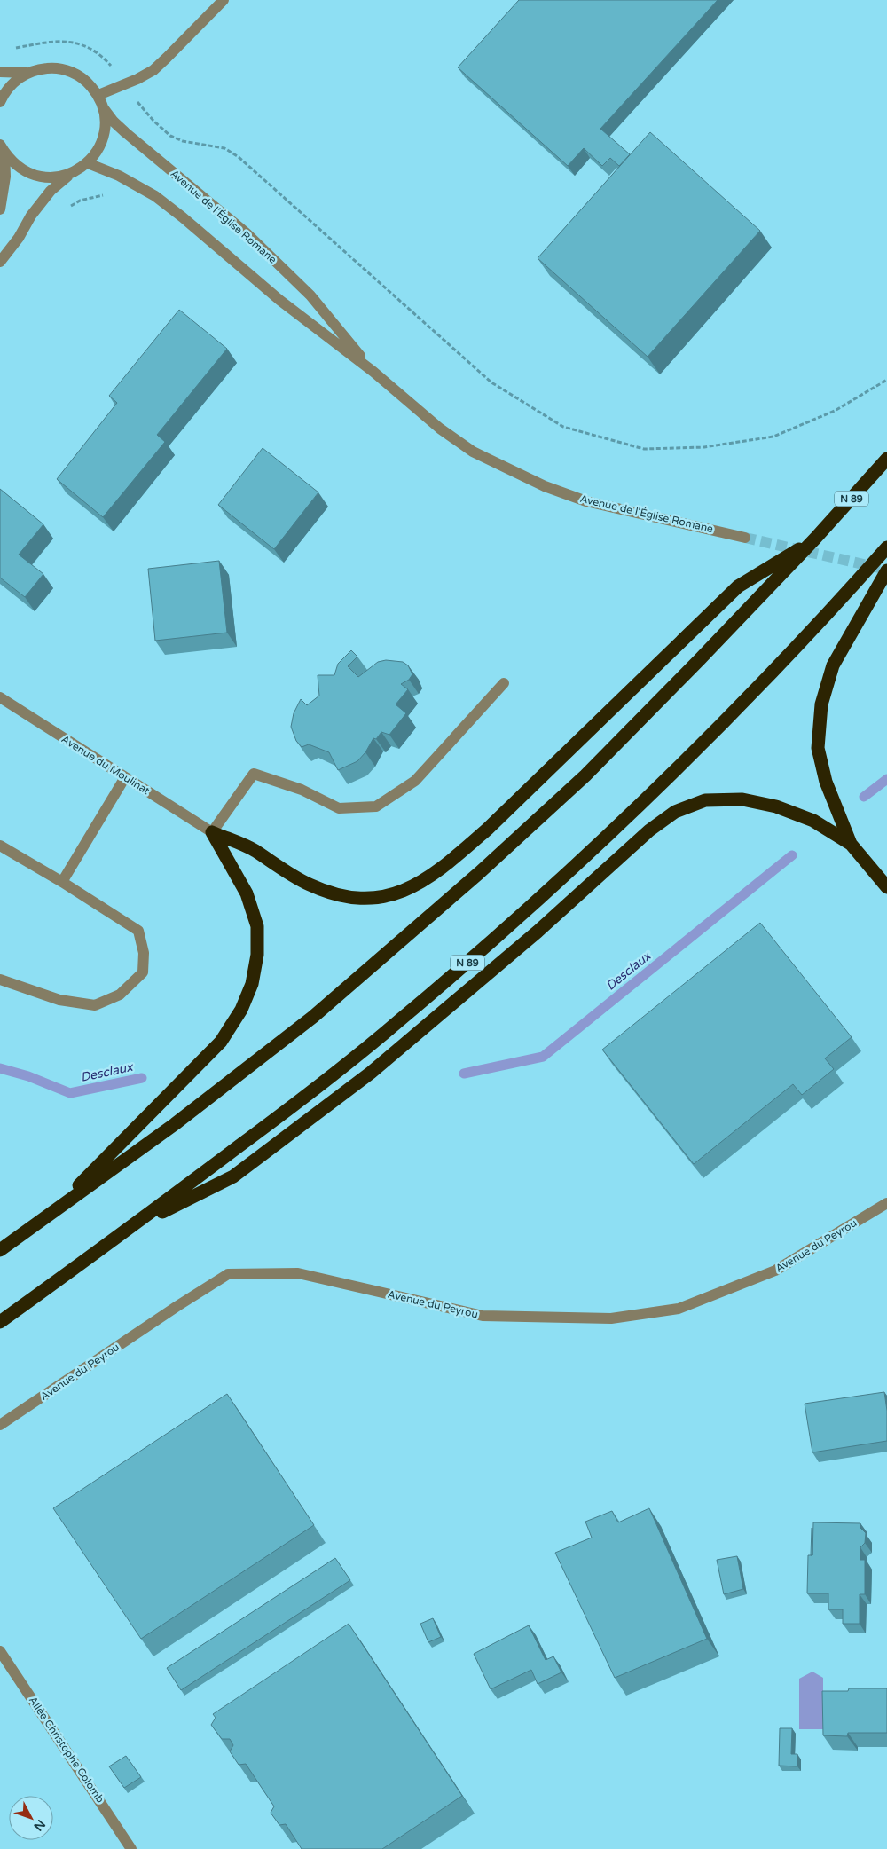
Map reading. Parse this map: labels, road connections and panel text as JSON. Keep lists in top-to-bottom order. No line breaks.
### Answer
{"streets":{"highway":["N 89"],"street":["Avenue de l'Église Romane","Avenue du Moulinat","Avenue du Peyrou","Allée Christophe Colomb"]},"water":["Desclaux"],"north":"bottom right"}
